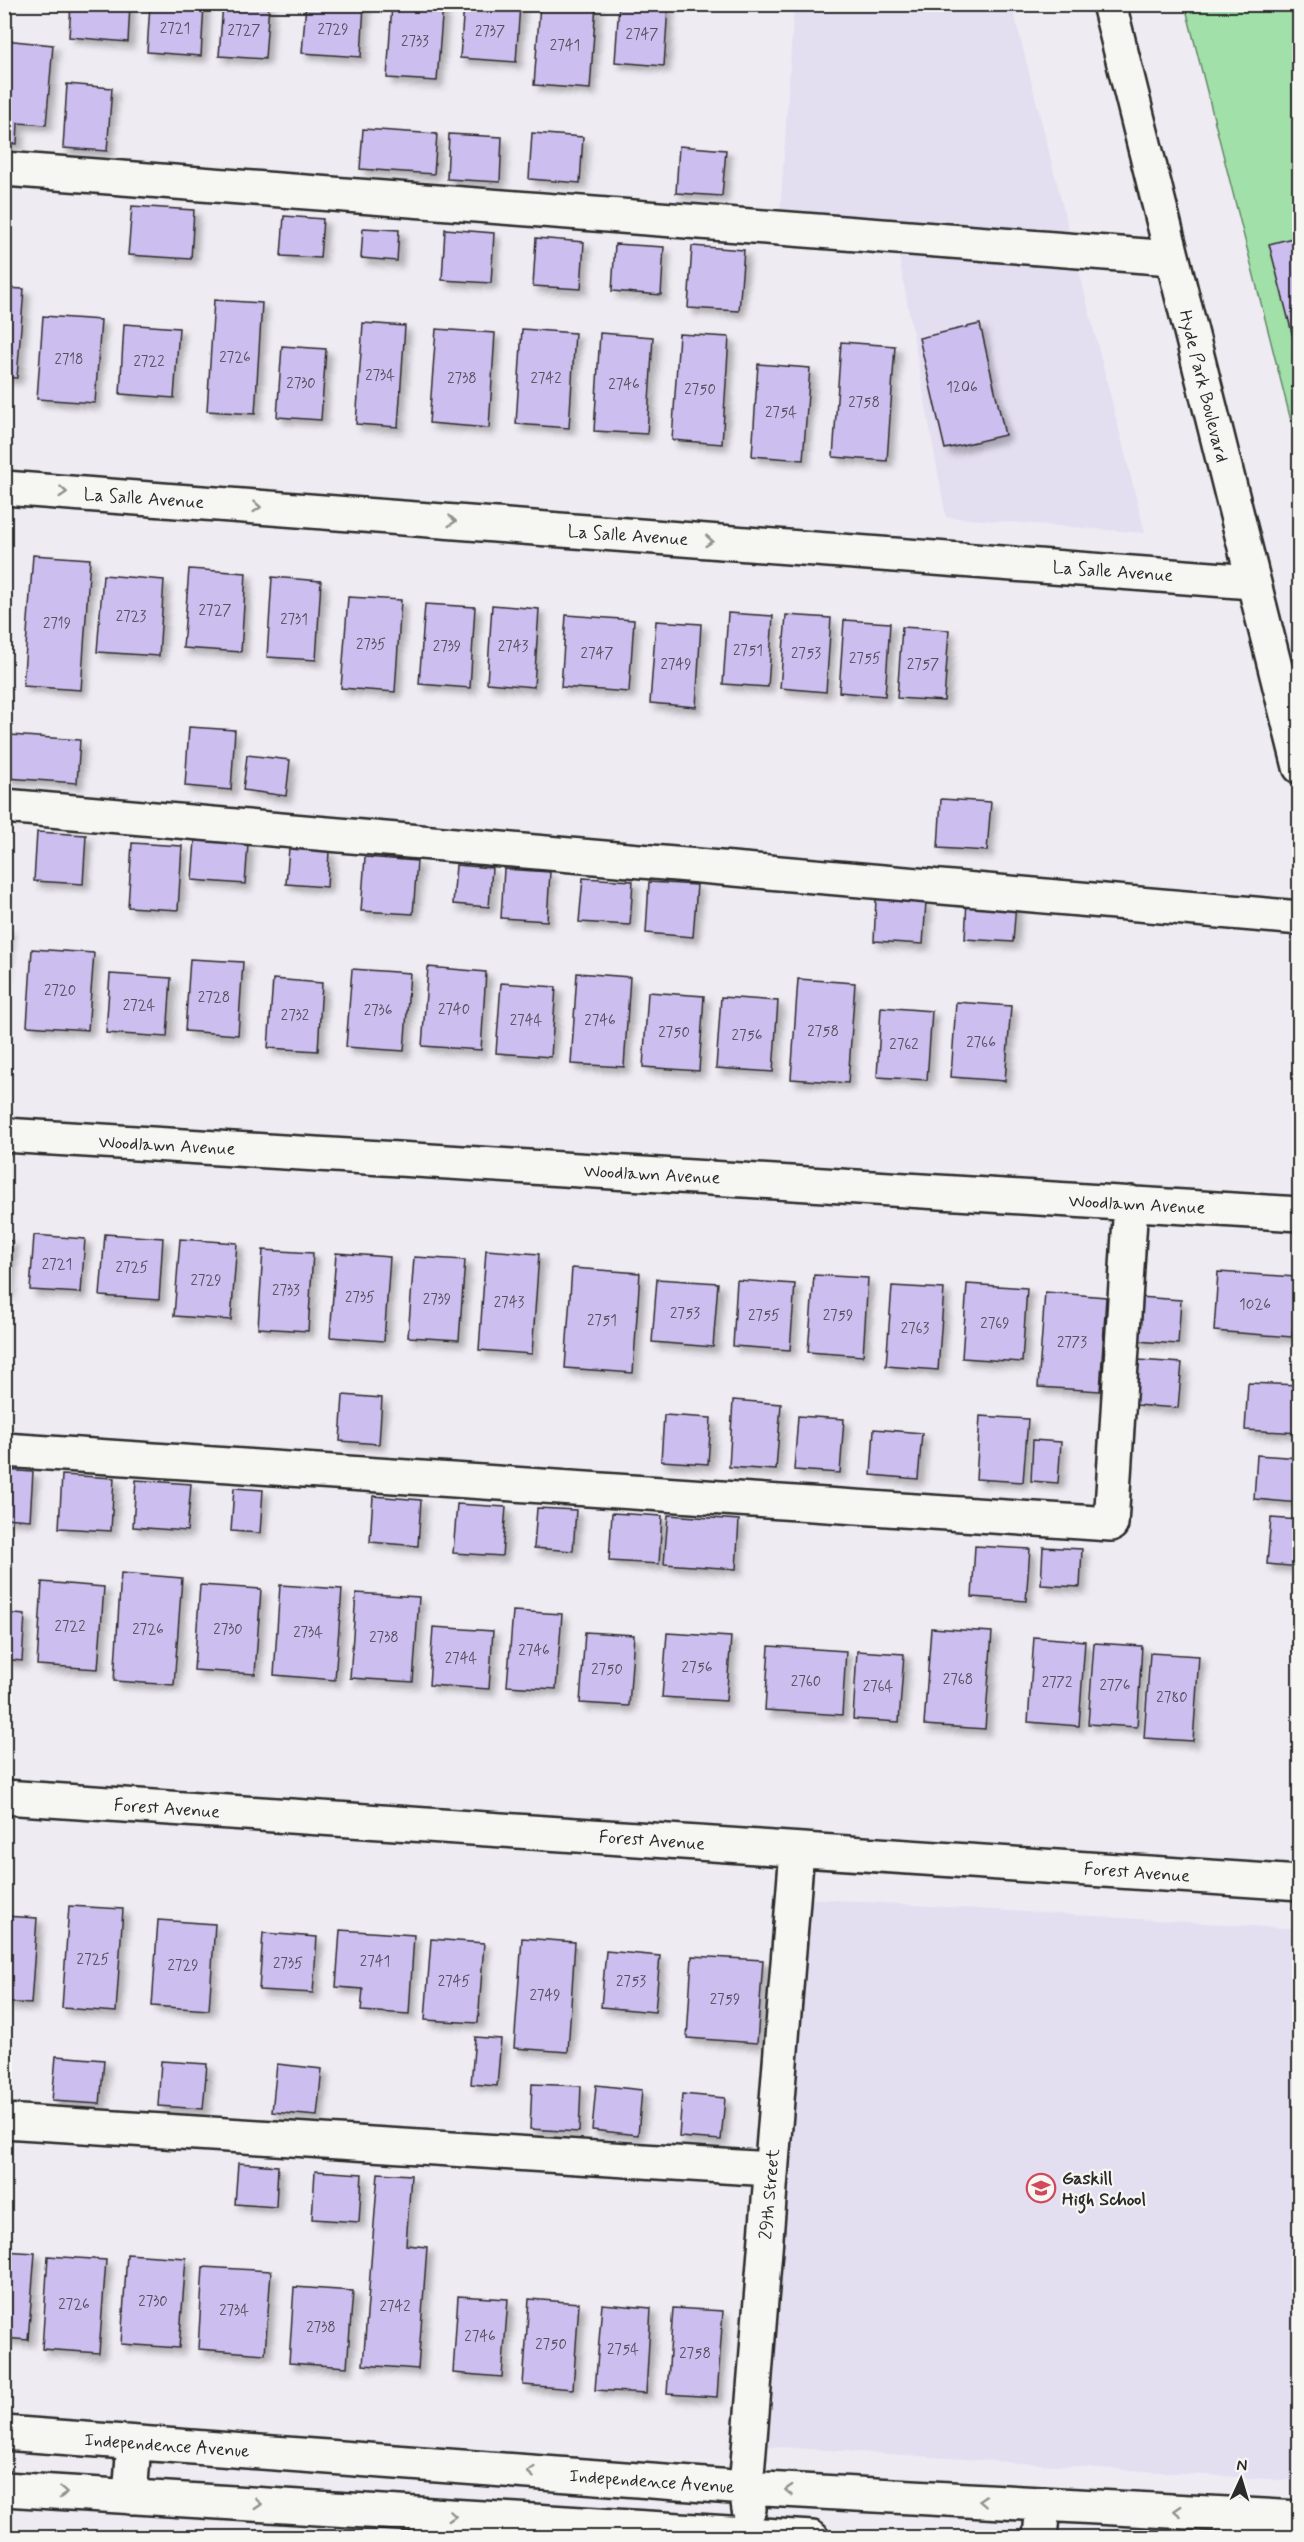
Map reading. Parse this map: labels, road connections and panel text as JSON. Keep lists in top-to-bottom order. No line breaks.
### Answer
{"streets":{"street":["Hyde Park Boulevard","La Salle Avenue","Woodlawn Avenue","Forest Avenue","29th Street","Independence Avenue"]},"crossings":[["Hyde Park Boulevard","La Salle Avenue"],["Forest Avenue","29th Street"],["29th Street","Independence Avenue"]],"one_way":["La Salle Avenue"],"places":{"school or university":["Gaskill High School"]},"house_numbers":["2721","2729","2727","2737","2747","2733","2741","2726","2718","2722","2734","2738","2742","2730","2746","1206","2750","2758","2754","2727","2723","2731","2719","2735","2739","2743","2751","2747","2753","2755","2749","2757","2720","2728","2724","2740","2736","2732","2744","2746","2758","2750","2756","2766","2762","2721","2725","2729","2733","2735","2739","2743","1026","2753","2755","2759","2751","2769","2763","2773","2722","2726","2730","2734","2738","2746","2744","2756","2750","2768","2760","2772","2776","2764","2780","2725","2741","2735","2729","2745","2753","2749","2759","2730","2726","2742","2734","2738","2746","2750","2754","2758"],"north":"top"}
